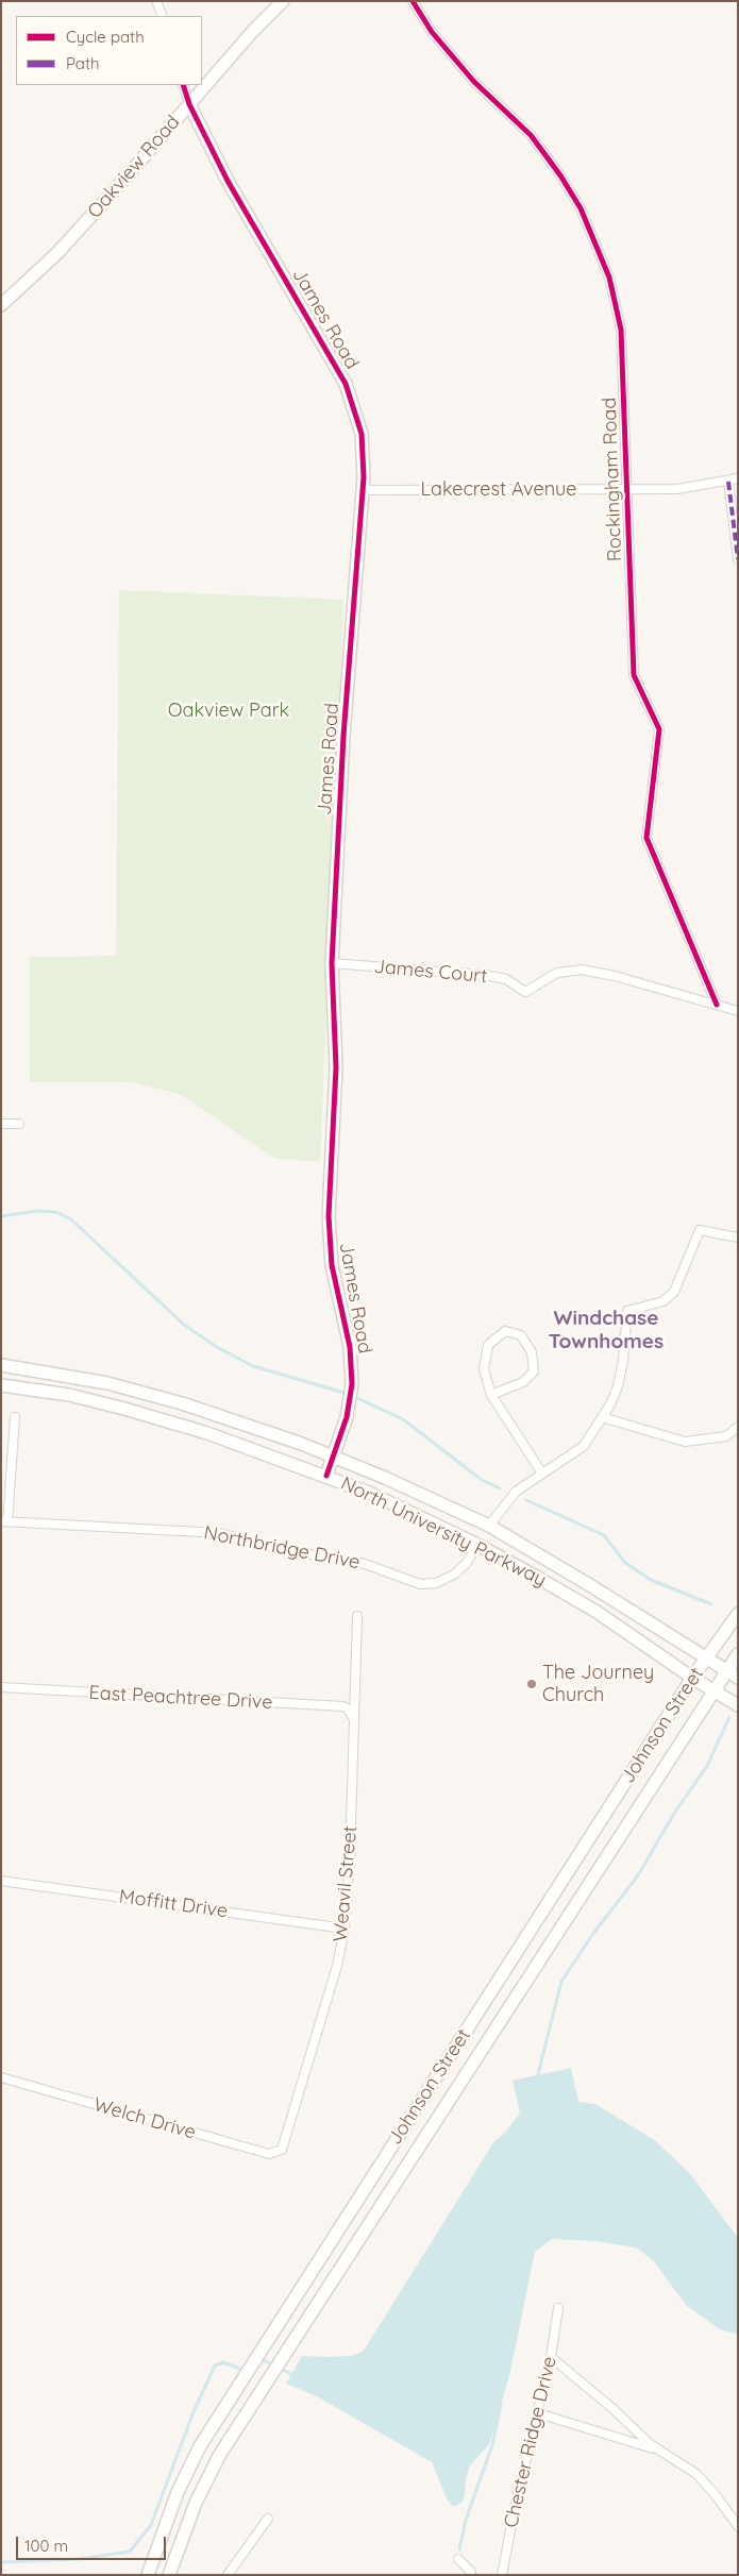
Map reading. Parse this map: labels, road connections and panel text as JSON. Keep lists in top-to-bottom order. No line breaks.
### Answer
{"streets":{"main road":["Oakview Road","James Road","North University Parkway","Johnson Street"],"street":["Rockingham Road","Lakecrest Avenue","James Court","Northbridge Drive","East Peachtree Drive","Weavil Street","Moffitt Drive","Welch Drive","Chester Ridge Drive"]},"crossings":[["Oakview Road","James Road"],["James Road","Lakecrest Avenue"],["James Road","James Court"],["James Road","North University Parkway"],["Rockingham Road","Lakecrest Avenue"],["Rockingham Road","James Court"],["North University Parkway","Northbridge Drive"],["North University Parkway","Johnson Street"],["East Peachtree Drive","Weavil Street"],["Weavil Street","Moffitt Drive"],["Weavil Street","Welch Drive"]],"districts":["Windchase Townhomes"],"parks":["Oakview Park"],"places":["The Journey Church"],"legend":["Cycle path","Path"],"scale_bar":"100 m"}
